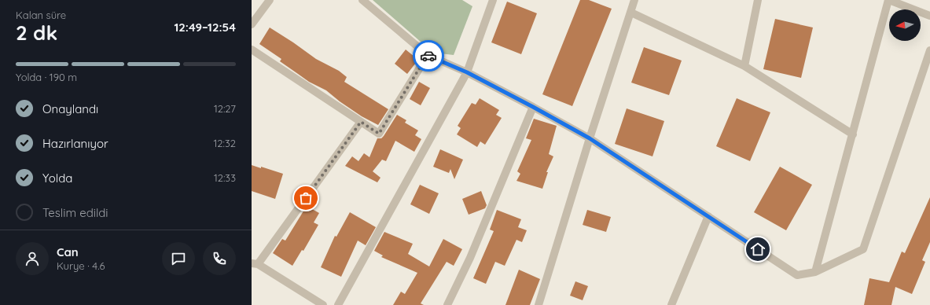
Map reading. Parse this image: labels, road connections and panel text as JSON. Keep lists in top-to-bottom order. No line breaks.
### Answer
{"north":"left","page":{"heading":["2 dk","Kalan süre","12:49–12:54"],"panel":["Can","Kurye · 4.6"],"bar":"Yolda · 190 m","list":[["Onaylandı","12:27"],["Hazırlanıyor","12:32"],["Yolda","12:33"],"Teslim edildi"]}}
